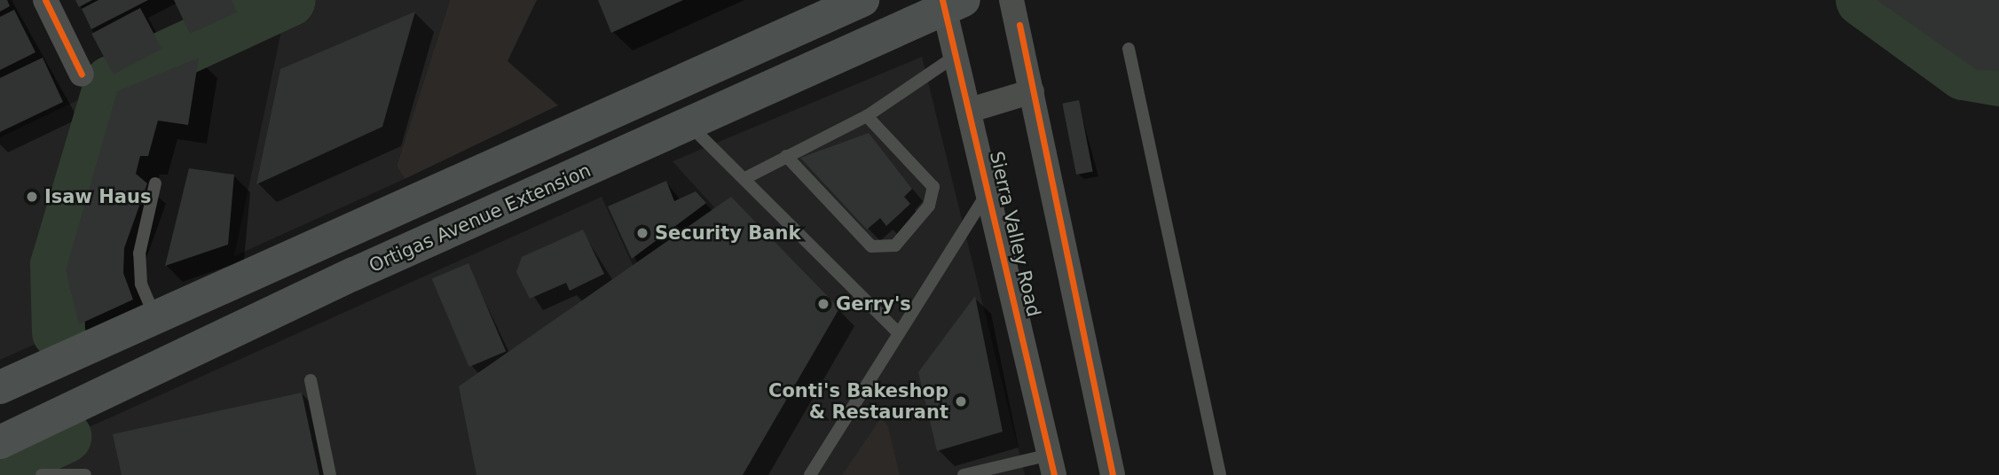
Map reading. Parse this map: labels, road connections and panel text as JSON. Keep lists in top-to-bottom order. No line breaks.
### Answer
{"streets":{"main road":["Ortigas Avenue Extension"],"street":["Sierra Valley Road"]},"crossings":[["Ortigas Avenue Extension","Sierra Valley Road"]],"places":["Isaw Haus","Security Bank","Gerry's","Conti's Bakeshop & Restaurant"]}
